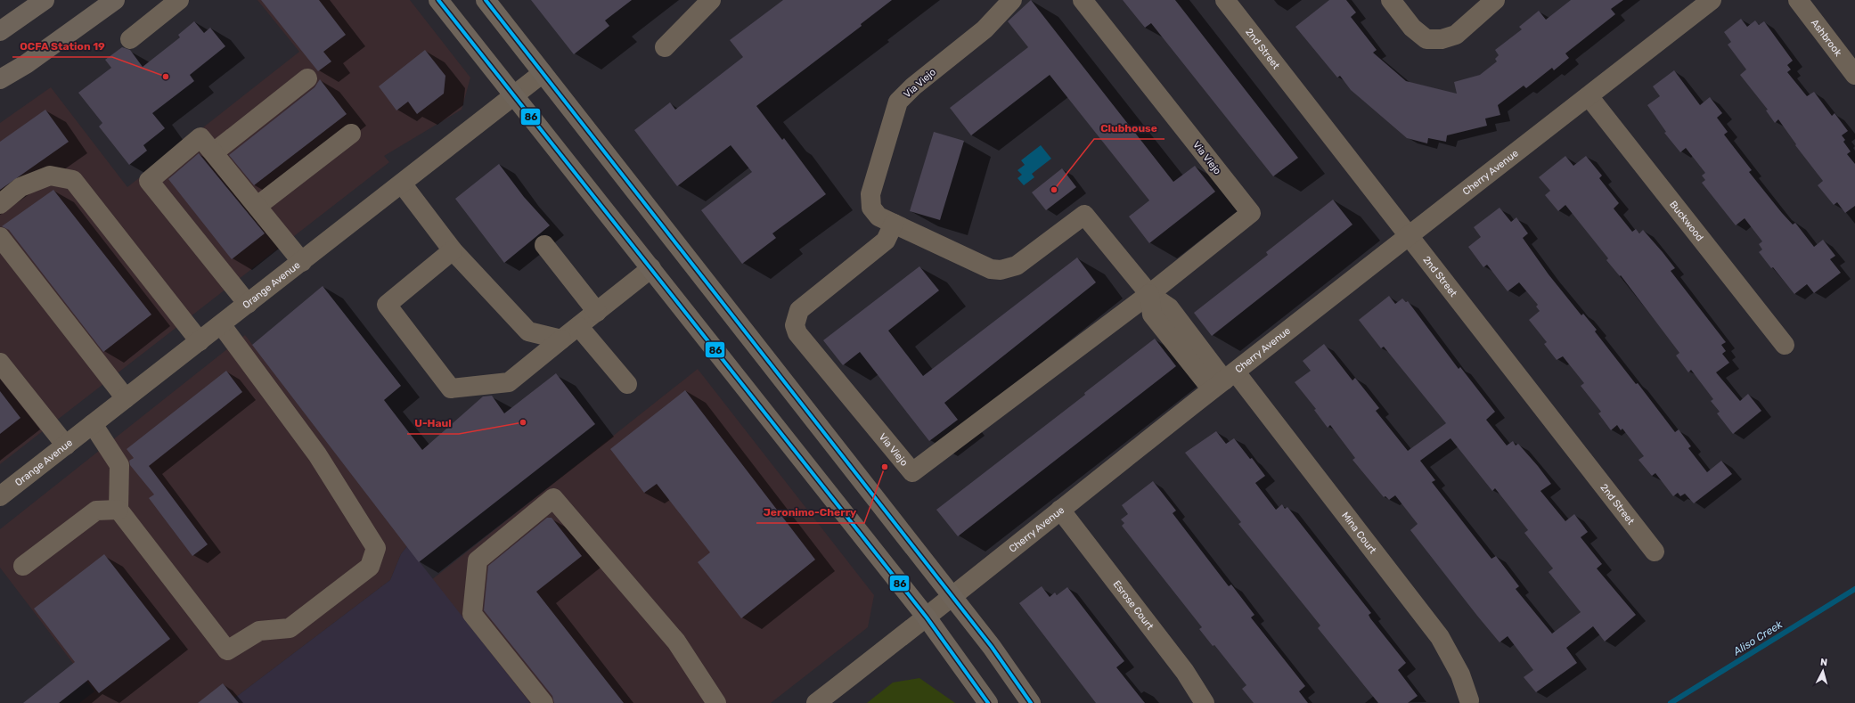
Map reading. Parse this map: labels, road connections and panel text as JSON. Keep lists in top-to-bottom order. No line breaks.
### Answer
{"streets":{"street":["Ashbrook","2nd Street","Via Viejo","Cherry Avenue","Buckwood","Orange Avenue","Mina Court","Esrose Court"]},"crossings":[["2nd Street","Cherry Avenue"],["Cherry Avenue","Buckwood"],["Cherry Avenue","Mina Court"],["Cherry Avenue","Esrose Court"]],"water":["Aliso Creek"],"places":["OCFA Station 19","Clubhouse","U-Haul","Jeronimo-Cherry"],"lines":["transit line 86"],"north":"top"}
